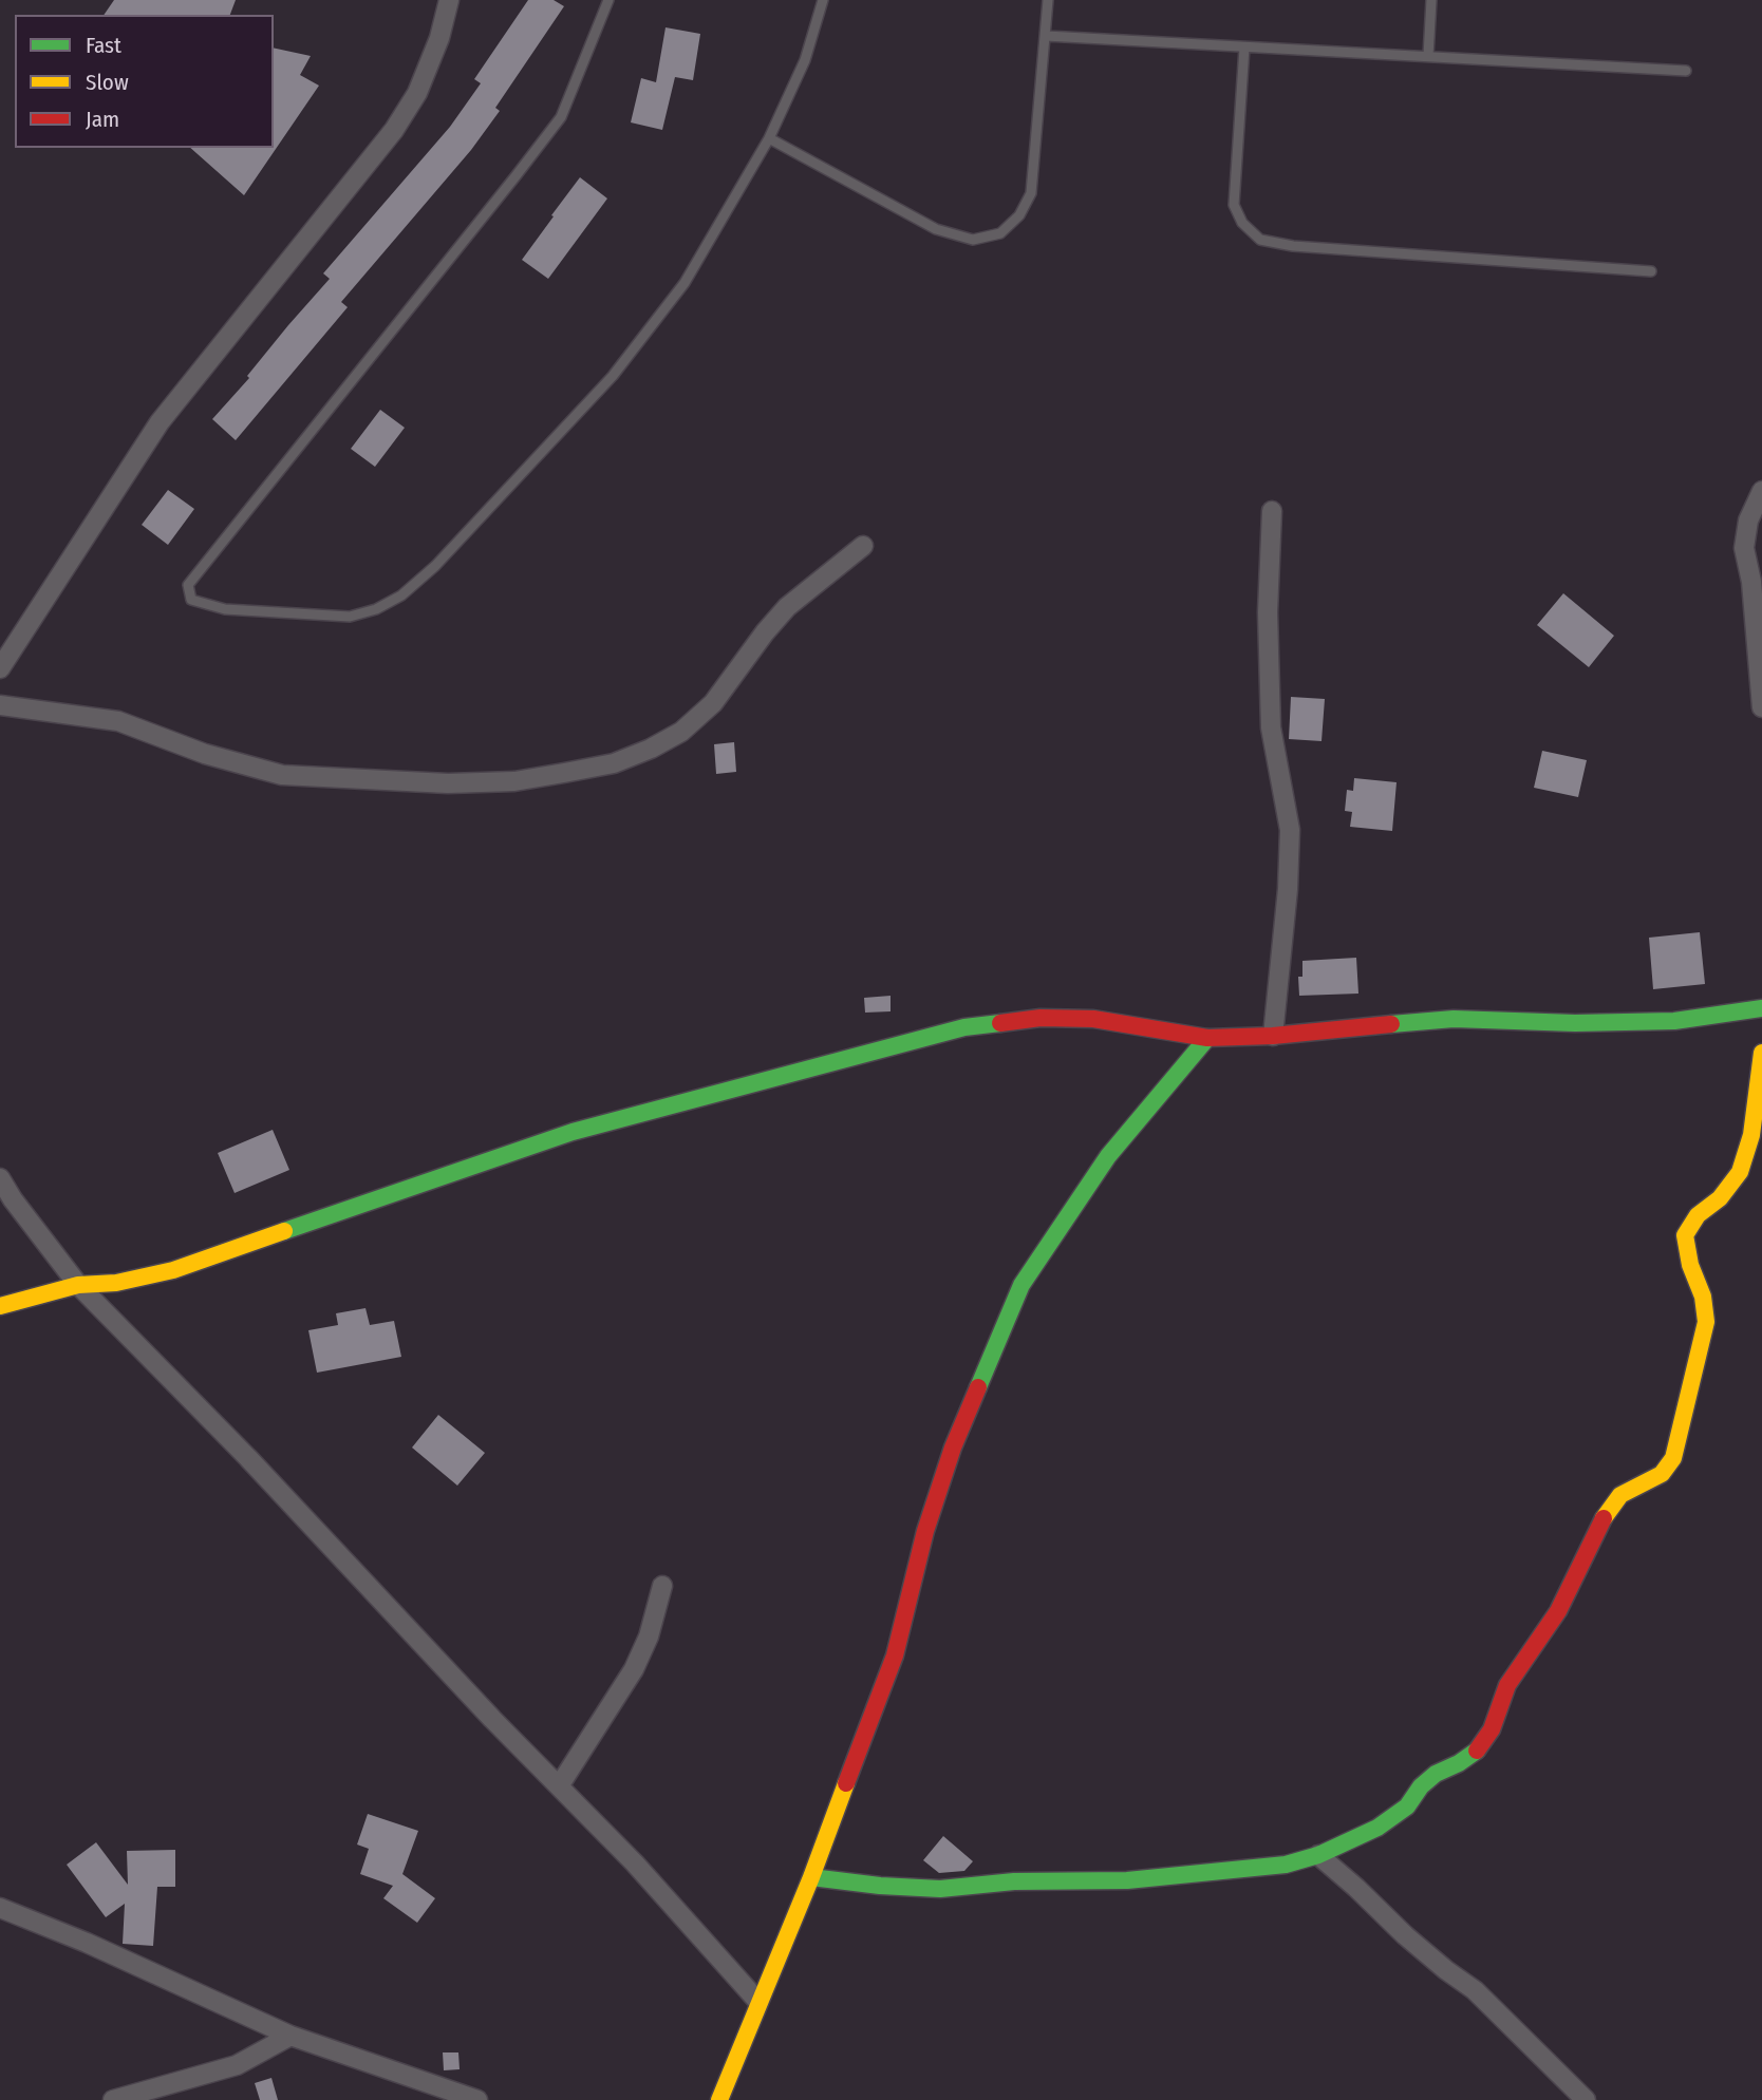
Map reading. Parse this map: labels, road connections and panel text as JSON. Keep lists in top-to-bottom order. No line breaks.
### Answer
{"legend":["Fast","Slow","Jam"]}
